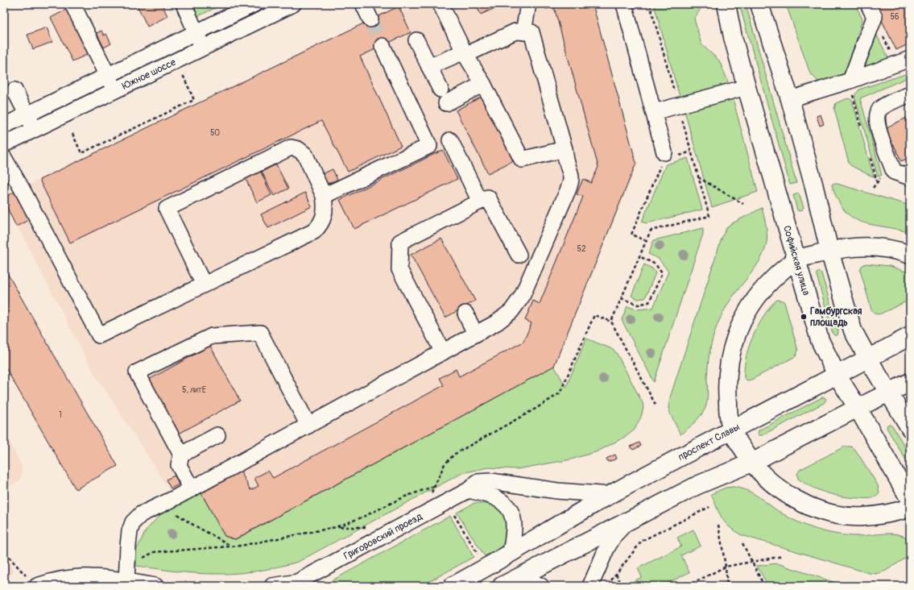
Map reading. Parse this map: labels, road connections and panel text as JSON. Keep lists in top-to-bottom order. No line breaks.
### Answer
{"streets":{"main road":["Софийская улица","проспект Славы"],"street":["Южное шоссе","Григоровский проезд"]},"crossings":[["Софийская улица","проспект Славы"],["проспект Славы","Григоровский проезд"]],"places":["Гамбургская площадь"],"house_numbers":["56","50","52","5, литЕ","1"]}
